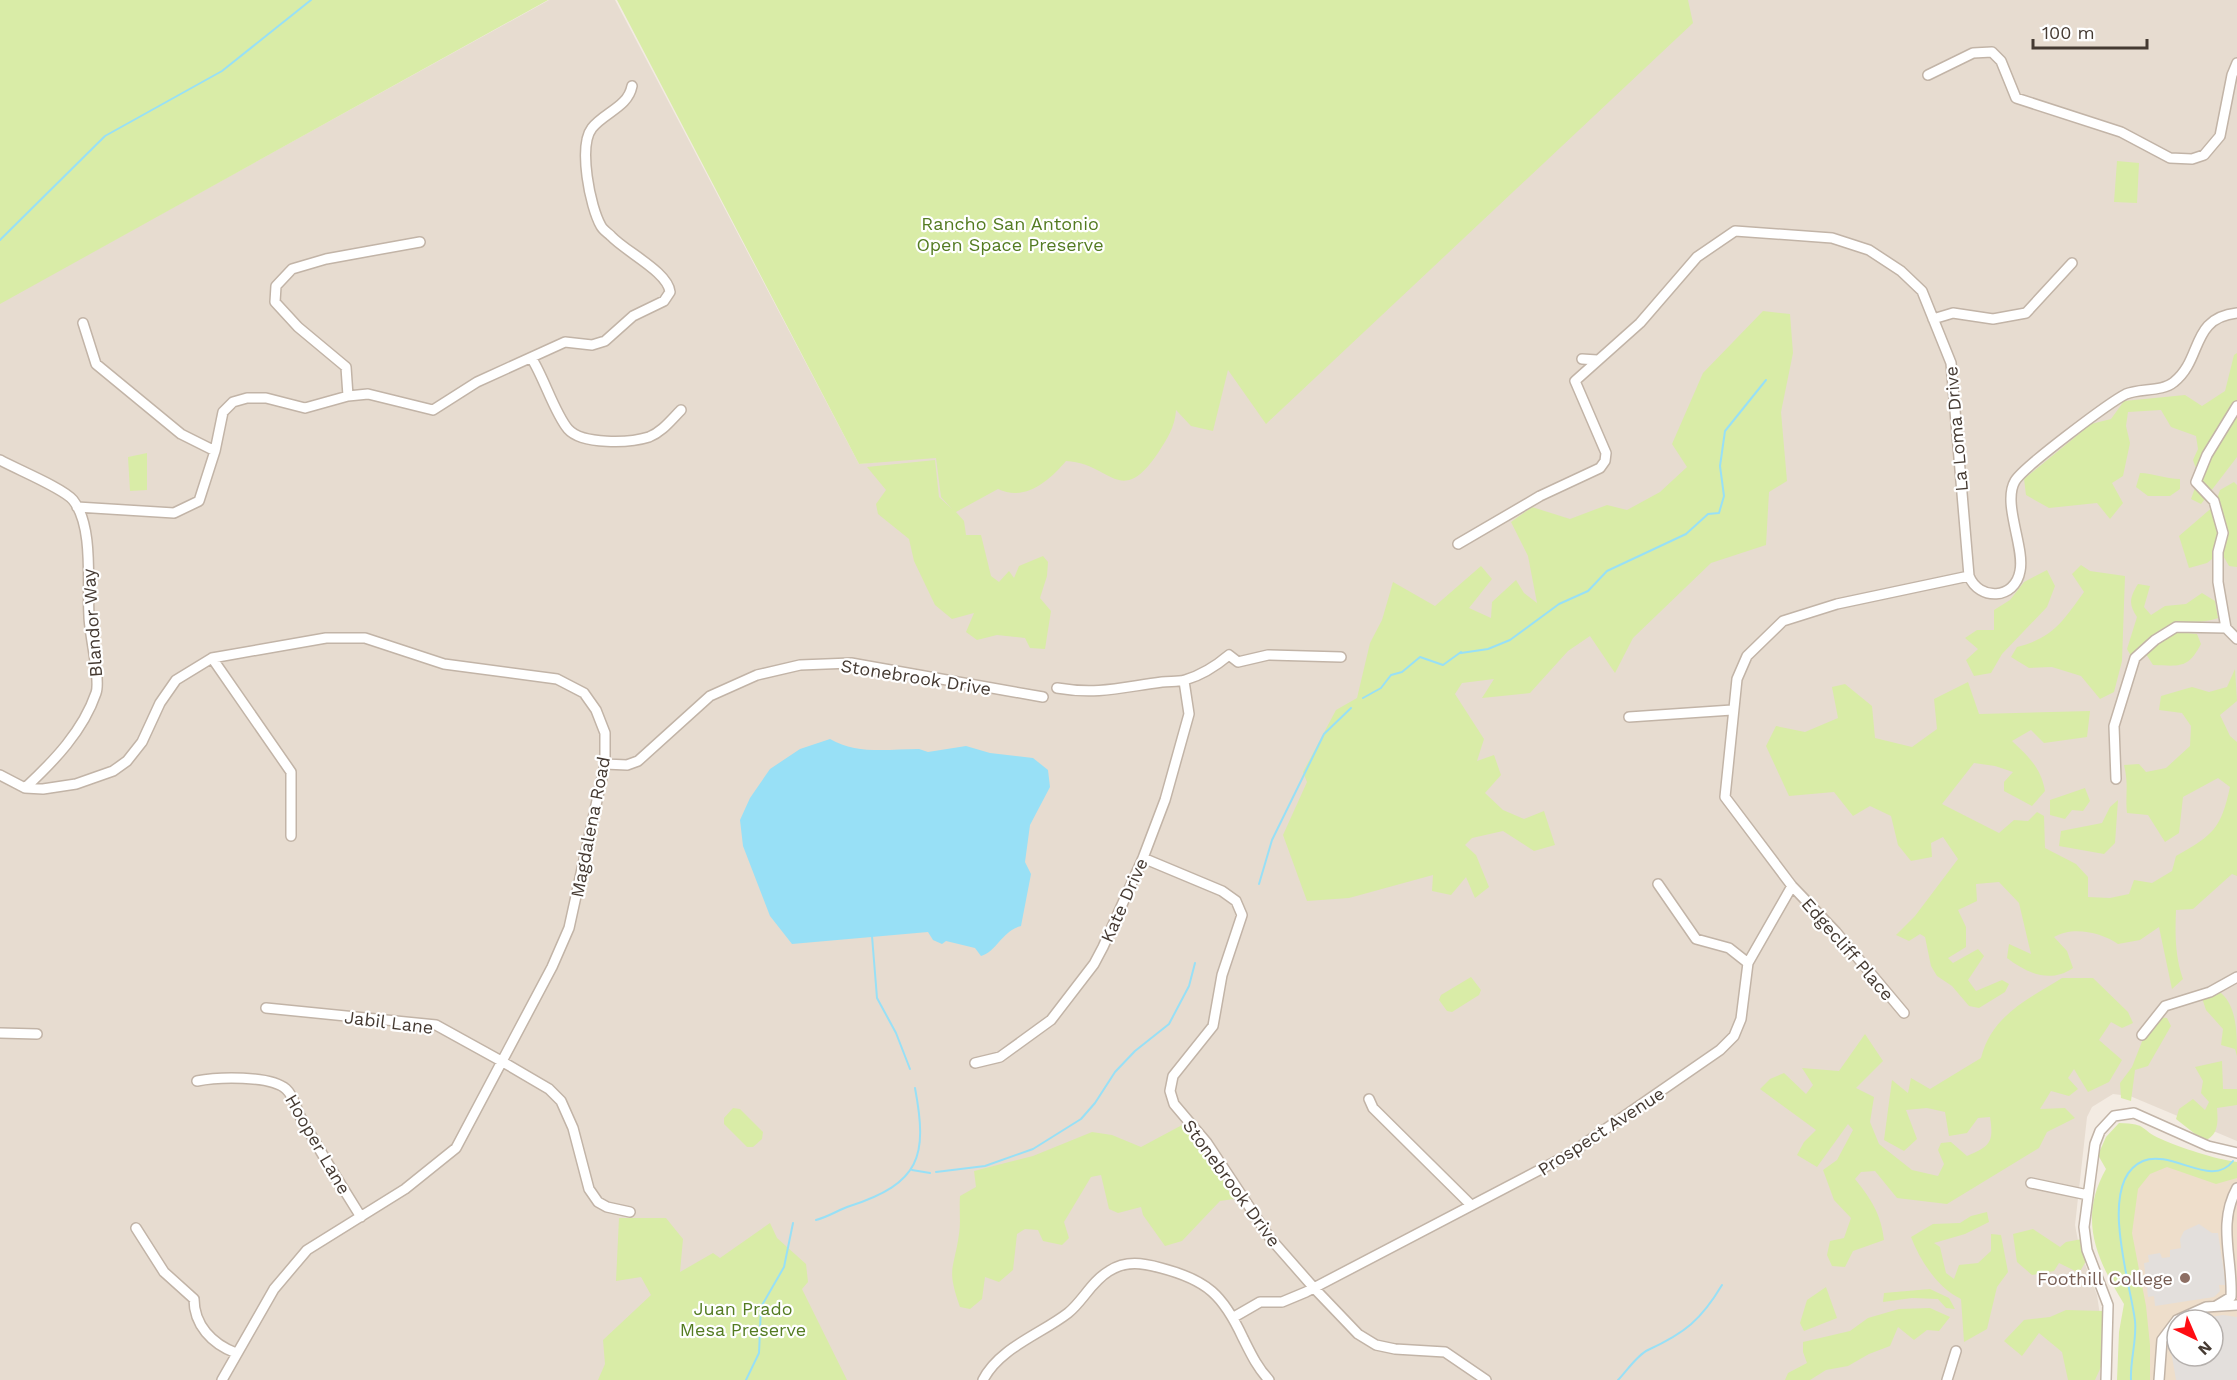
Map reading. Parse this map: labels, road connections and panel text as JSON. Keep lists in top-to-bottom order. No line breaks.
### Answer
{"streets":{"street":["La Loma Drive","Blandor Way","Stonebrook Drive","Magdalena Road","Kate Drive","Edgecliff Place","Jabil Lane","Prospect Avenue","Hooper Lane"]},"crossings":[["Blandor Way","Magdalena Road"],["Stonebrook Drive","Magdalena Road"],["Stonebrook Drive","Kate Drive"],["Stonebrook Drive","Prospect Avenue"],["Magdalena Road","Jabil Lane"],["Magdalena Road","Hooper Lane"],["Edgecliff Place","Prospect Avenue"]],"parks":["Rancho San Antonio Open Space Preserve","Juan Prado Mesa Preserve"],"places":["Foothill College"],"scale_bar":"100 m","north":"bottom right"}
